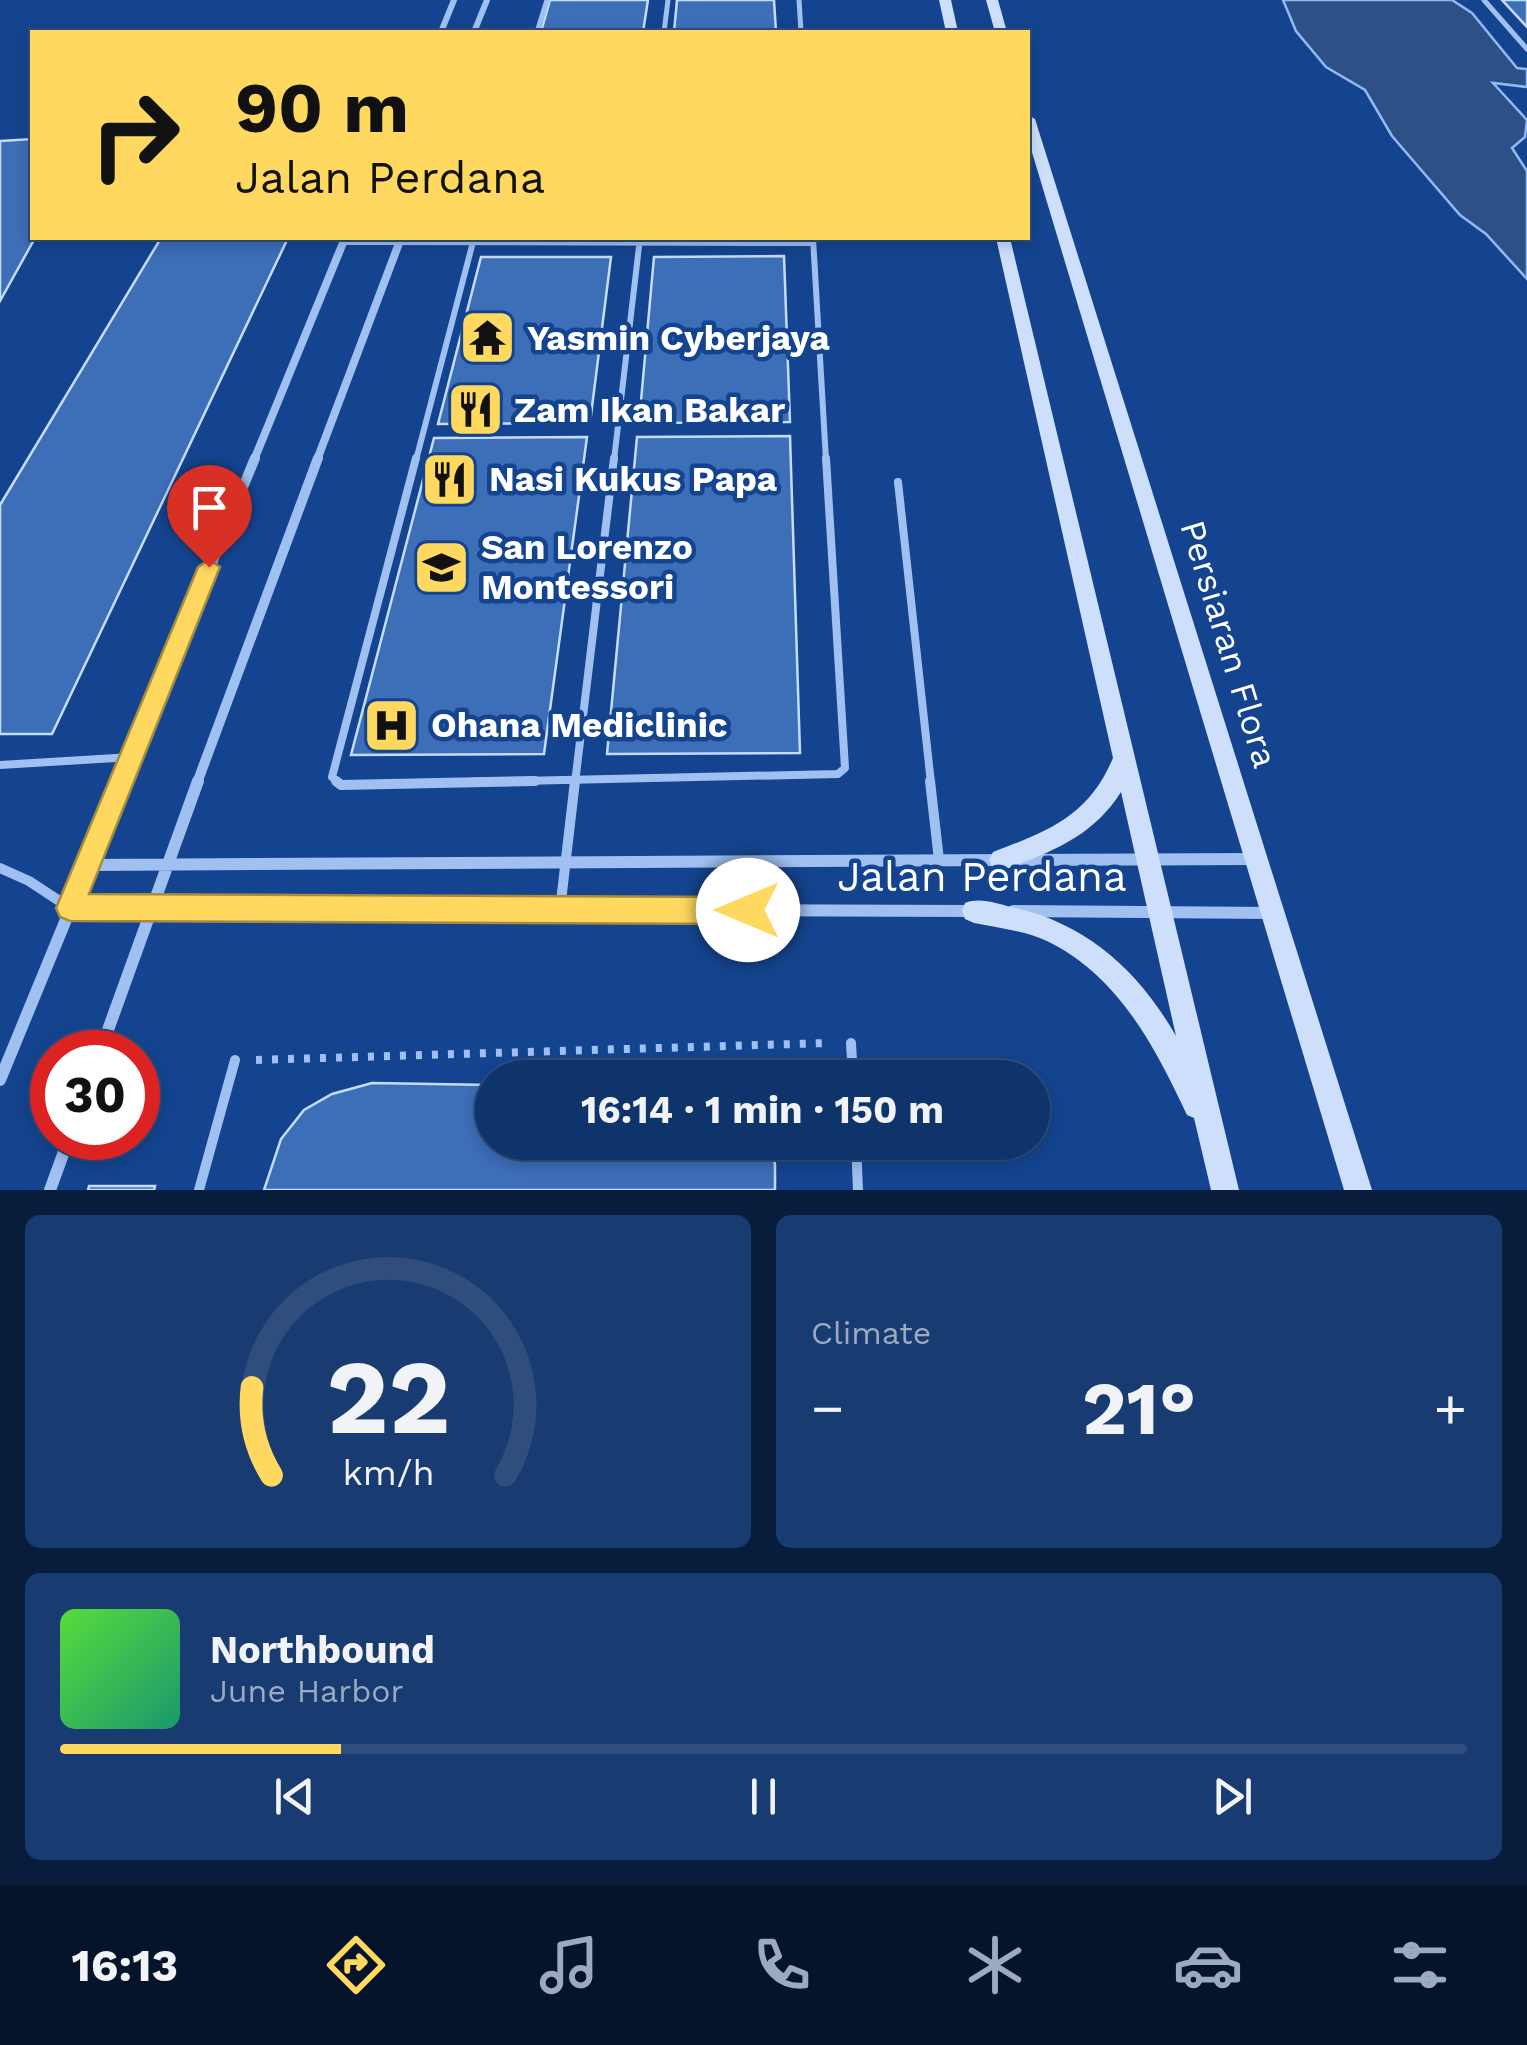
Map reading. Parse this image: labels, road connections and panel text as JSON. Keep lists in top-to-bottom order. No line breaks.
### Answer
{"streets":{"main road":["Persiaran Flora"],"street":["Jalan Perdana"]},"crossings":[["Persiaran Flora","Jalan Perdana"]],"places":{"temple":["Yasmin Cyberjaya"],"restaurant":["Zam Ikan Bakar","Nasi Kukus Papa"],"school or university":["San Lorenzo Montessori"],"hospital":["Ohana Mediclinic"]},"page":{"turn":["90 m","Jalan Perdana"],"limit":"30","trip":"16:14 · 1 min · 150 m","tile":"Climate","heat":["−","21°","+"],"song":["Northbound","June Harbor"],"tabs":"16:13","gauge":["22","km/h"]}}
